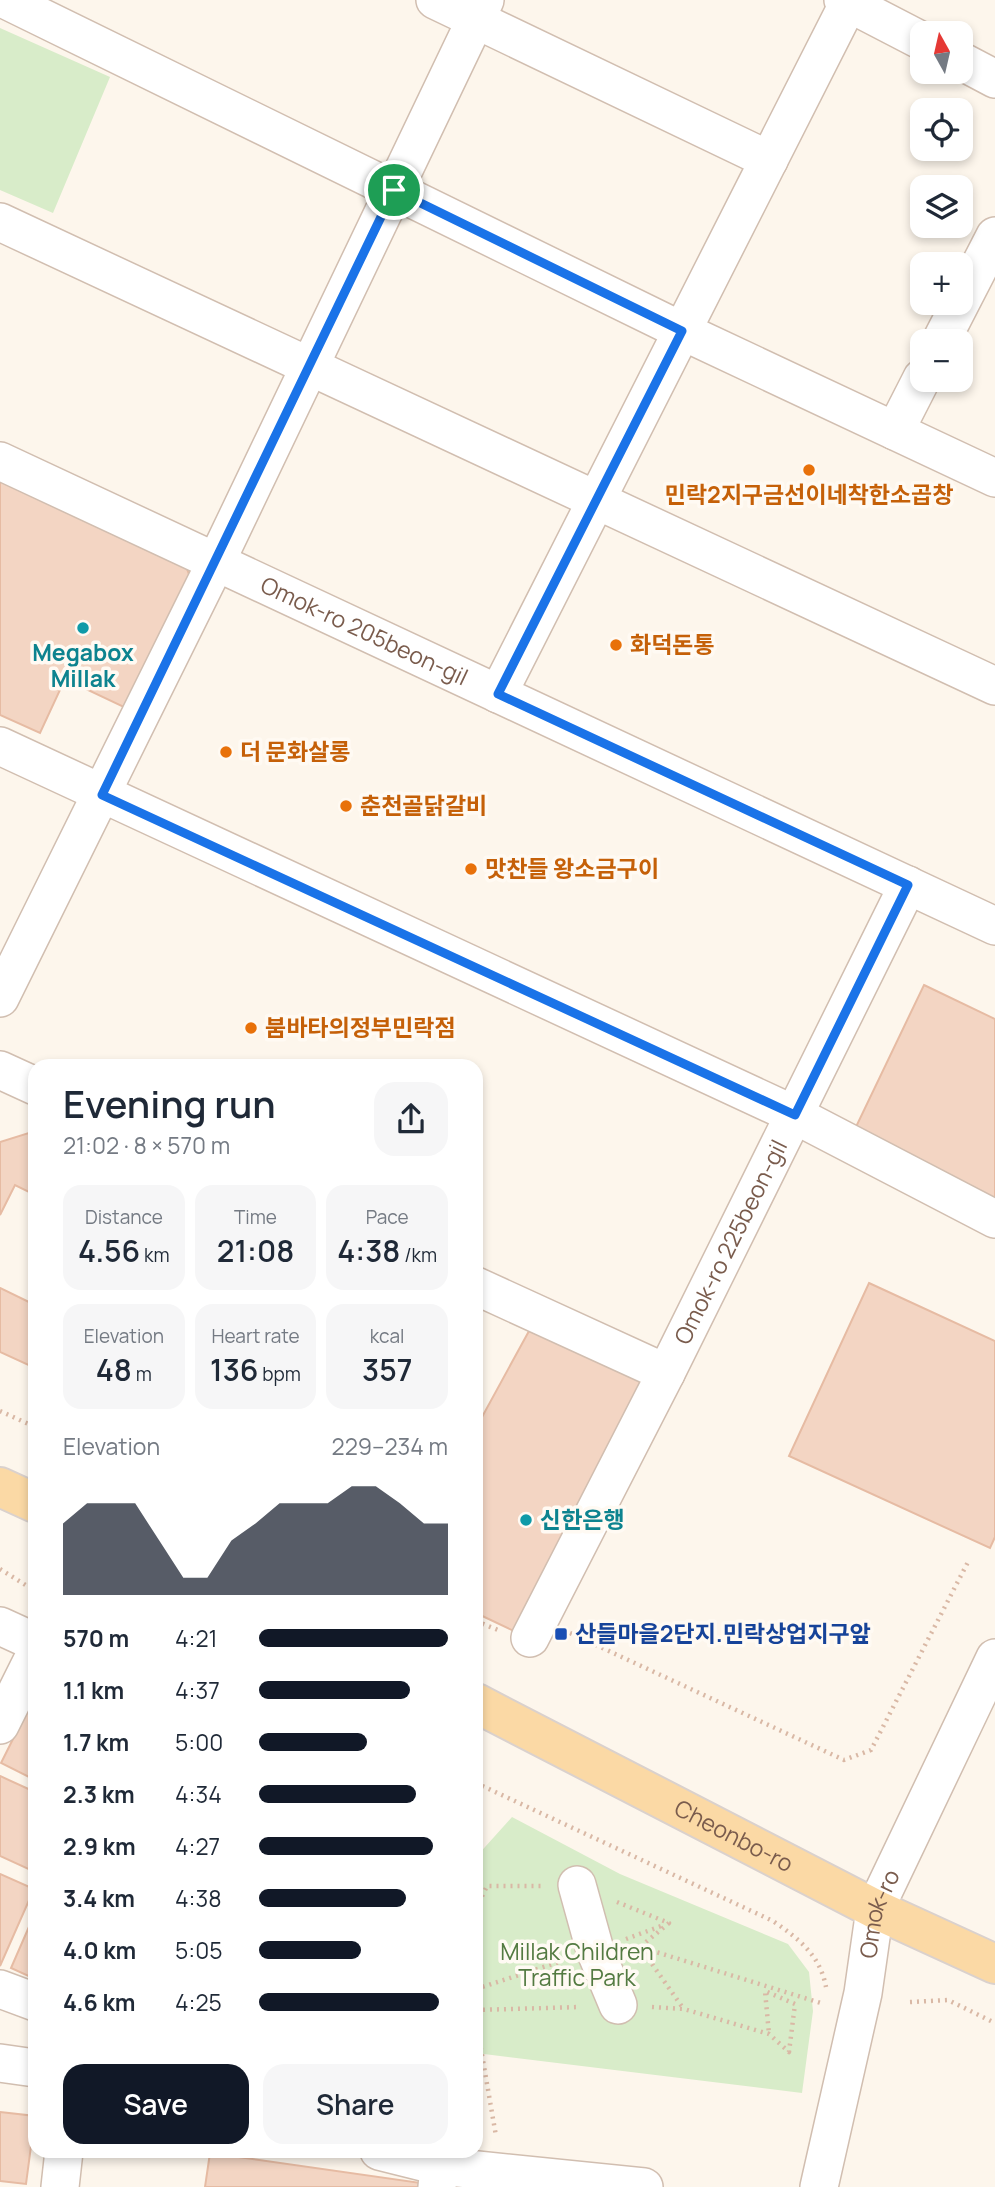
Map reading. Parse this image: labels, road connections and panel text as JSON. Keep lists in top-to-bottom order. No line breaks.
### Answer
{"streets":{"main road":["Cheonbo-ro"],"street":["Omok-ro 205beon-gil","Omok-ro 225beon-gil","Omok-ro"]},"crossings":[["Omok-ro 205beon-gil","Omok-ro 225beon-gil"],["Cheonbo-ro","Omok-ro"]],"parks":["Millak Children Traffic Park"],"places":{"other":["민락2지구금선이네착한소곱창","Megabox Millak","화덕돈통","더 문화살롱","춘천골닭갈비","맛찬들 왕소금구이","붐바타의정부민락점","신한은행"],"transit":["산들마을2단지.민락상업지구앞"]},"north":"top","page":{"map_buttons":["+","−"],"heading":["Evening run","21:02 · 8 × 570 m"],"stats":[["Distance","4.56 km"],["Time","21:08"],["Pace","4:38 /km"],["Elevation","48 m"],["Heart rate","136 bpm"],["kcal","357"]],"chart":["Elevation","229–234 m"],"list":[{"name":"570 m","note":"4:21"},{"name":"1.1 km","note":"4:37"},{"name":"1.7 km","note":"5:00"},{"name":"2.3 km","note":"4:34"},{"name":"2.9 km","note":"4:27"},{"name":"3.4 km","note":"4:38"},{"name":"4.0 km","note":"5:05"},{"name":"4.6 km","note":"4:25"}],"buttons":["Save","Share"]}}
